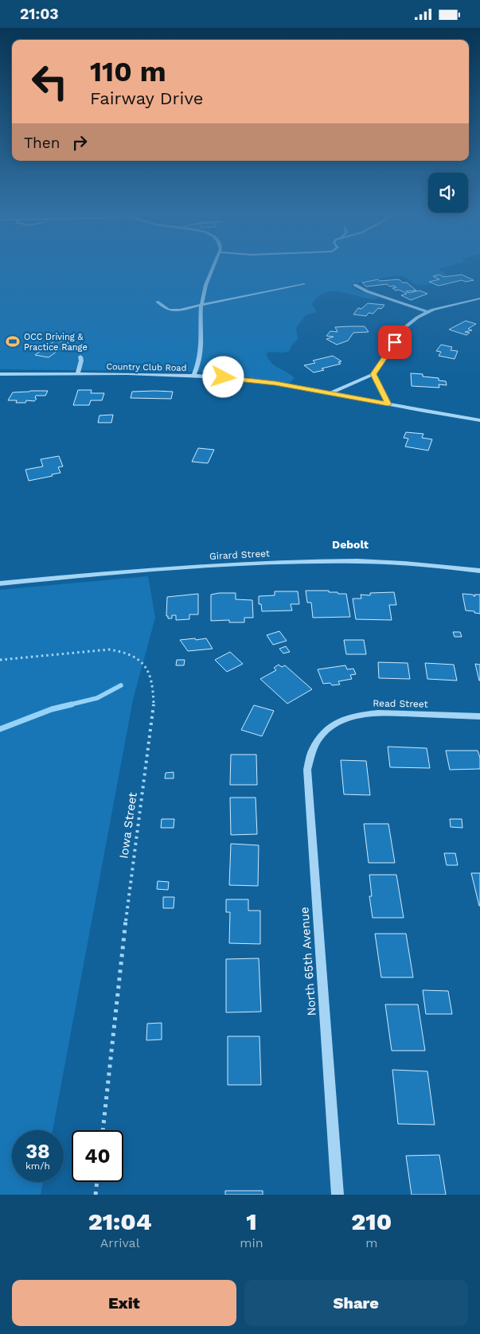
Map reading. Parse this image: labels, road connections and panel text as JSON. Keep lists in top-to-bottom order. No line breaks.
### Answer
{"streets":{"street":["Country Club Road","Girard Street","Read Street","North 65th Avenue"],"path":["Iowa Street"]},"crossings":[["Read Street","North 65th Avenue"]],"districts":["Debolt"],"places":{"sports":["OCC Driving & Practice Range"]},"page":{"status":"21:03","turn":["110 m","Fairway Drive"],"then":"Then","speed":"38 km/h","limit":"40","eta":["21:04","Arrival","1","min","210","m"],"buttons":["Exit","Share"]}}
